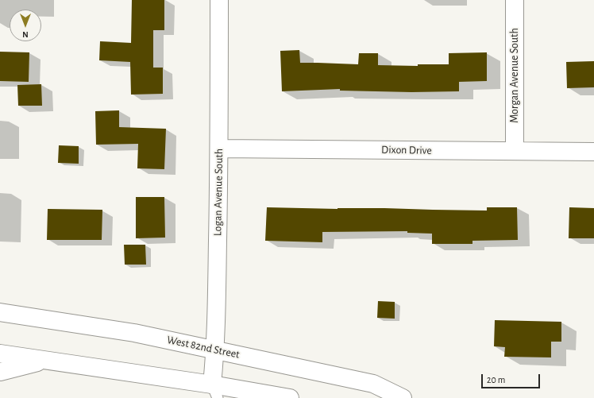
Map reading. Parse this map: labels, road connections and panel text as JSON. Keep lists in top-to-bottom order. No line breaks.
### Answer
{"streets":{"street":["Morgan Avenue South","Dixon Drive","Logan Avenue South","West 82nd Street"]},"crossings":[["Morgan Avenue South","Dixon Drive"],["Dixon Drive","Logan Avenue South"],["Logan Avenue South","West 82nd Street"]],"scale_bar":"20 m","north":"bottom"}
